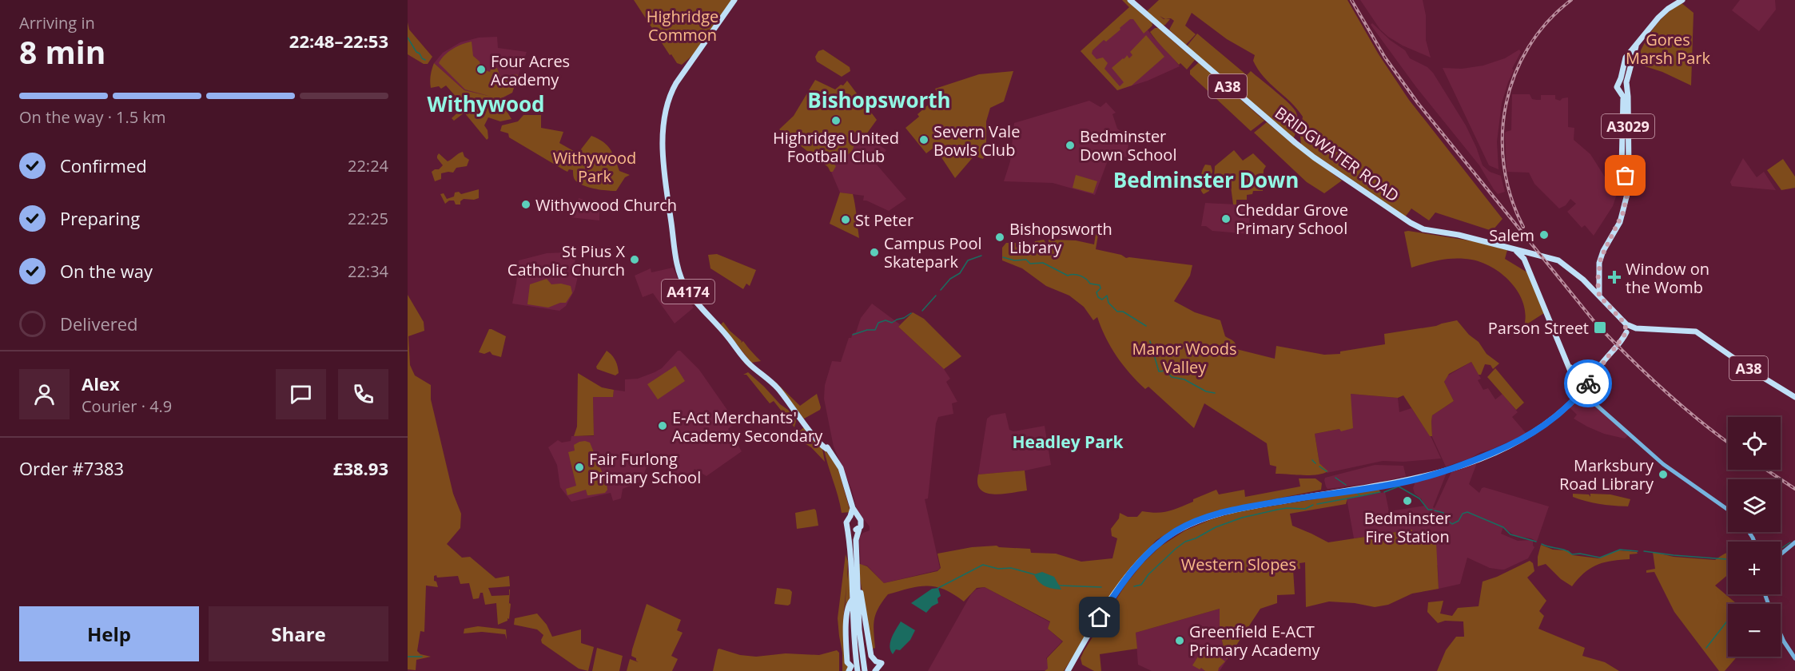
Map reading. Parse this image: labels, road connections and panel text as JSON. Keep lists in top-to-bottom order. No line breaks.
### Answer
{"streets":{"highway":["A38","A3029","BRIDGWATER ROAD","A4174"]},"crossings":[["A38","A3029"],["A38","BRIDGWATER ROAD"]],"districts":["Bishopsworth","Withywood","Bedminster Down","Headley Park"],"parks":["Highridge Common","Gores Marsh Park","Withywood Park","Manor Woods Valley","Western Slopes"],"places":{"other":["Four Acres Academy","Highridge United Football Club","Severn Vale Bowls Club","Bedminster Down School","Withywood Church","Cheddar Grove Primary School","St Peter","Salem","Bishopsworth Library","Campus Pool Skatepark","St Pius X Catholic Church","E-Act Merchants' Academy Secondary","Fair Furlong Primary School","Marksbury Road Library","Bedminster Fire Station","Greenfield E-ACT Primary Academy"],"health":["Window on the Womb"],"transit":["Parson Street"]},"page":{"heading":["8 min","Arriving in","22:48–22:53"],"panel":["Alex","Courier · 4.9","Order #7383","£38.93"],"bar":"On the way · 1.5 km","list":[["Confirmed","22:24"],["Preparing","22:25"],["On the way","22:34"],"Delivered"],"map_buttons":["+","−"],"buttons":["Help","Share"]}}
